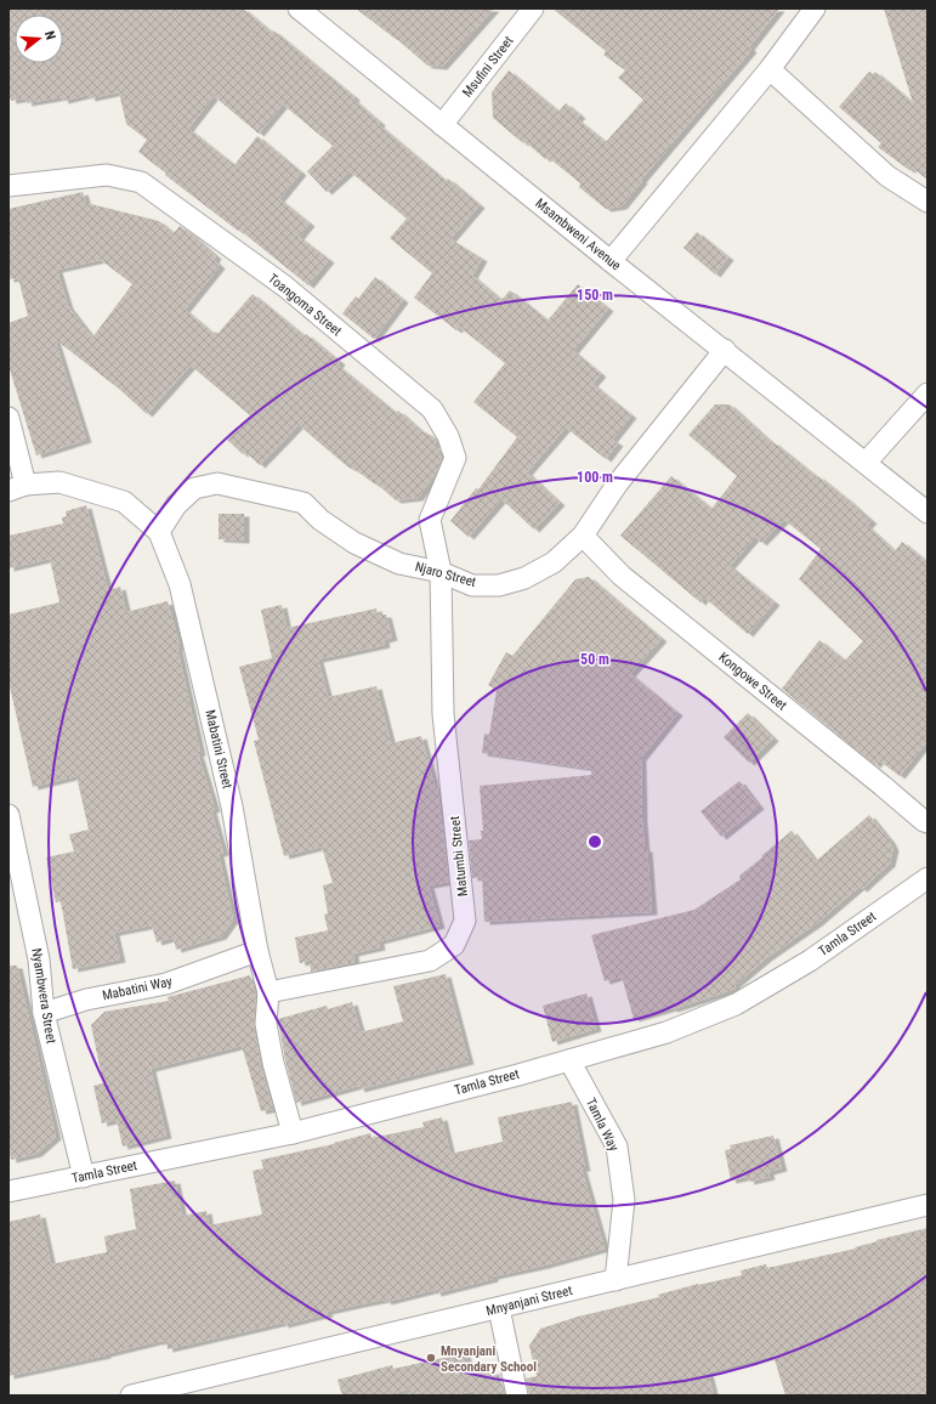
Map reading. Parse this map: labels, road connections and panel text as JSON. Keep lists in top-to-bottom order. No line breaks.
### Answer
{"streets":{"street":["Msufini Street","Msambweni Avenue","Toangoma Street","Njaro Street","Kongowe Street","Mabatini Street","Matumbi Street","Tamla Street","Mabatini Way","Nyambwera Street","Tamla Way","Mnyanjani Street"]},"crossings":[["Msufini Street","Msambweni Avenue"],["Msambweni Avenue","Njaro Street"],["Toangoma Street","Njaro Street"],["Toangoma Street","Matumbi Street"],["Njaro Street","Kongowe Street"],["Njaro Street","Mabatini Street"],["Njaro Street","Matumbi Street"],["Mabatini Street","Matumbi Street"],["Mabatini Street","Tamla Street"],["Mabatini Street","Mabatini Way"],["Tamla Street","Nyambwera Street"],["Tamla Street","Tamla Way"],["Mabatini Way","Nyambwera Street"],["Tamla Way","Mnyanjani Street"]],"places":["Mnyanjani Secondary School"],"north":"right","rings":["150 m","100 m","50 m"]}
